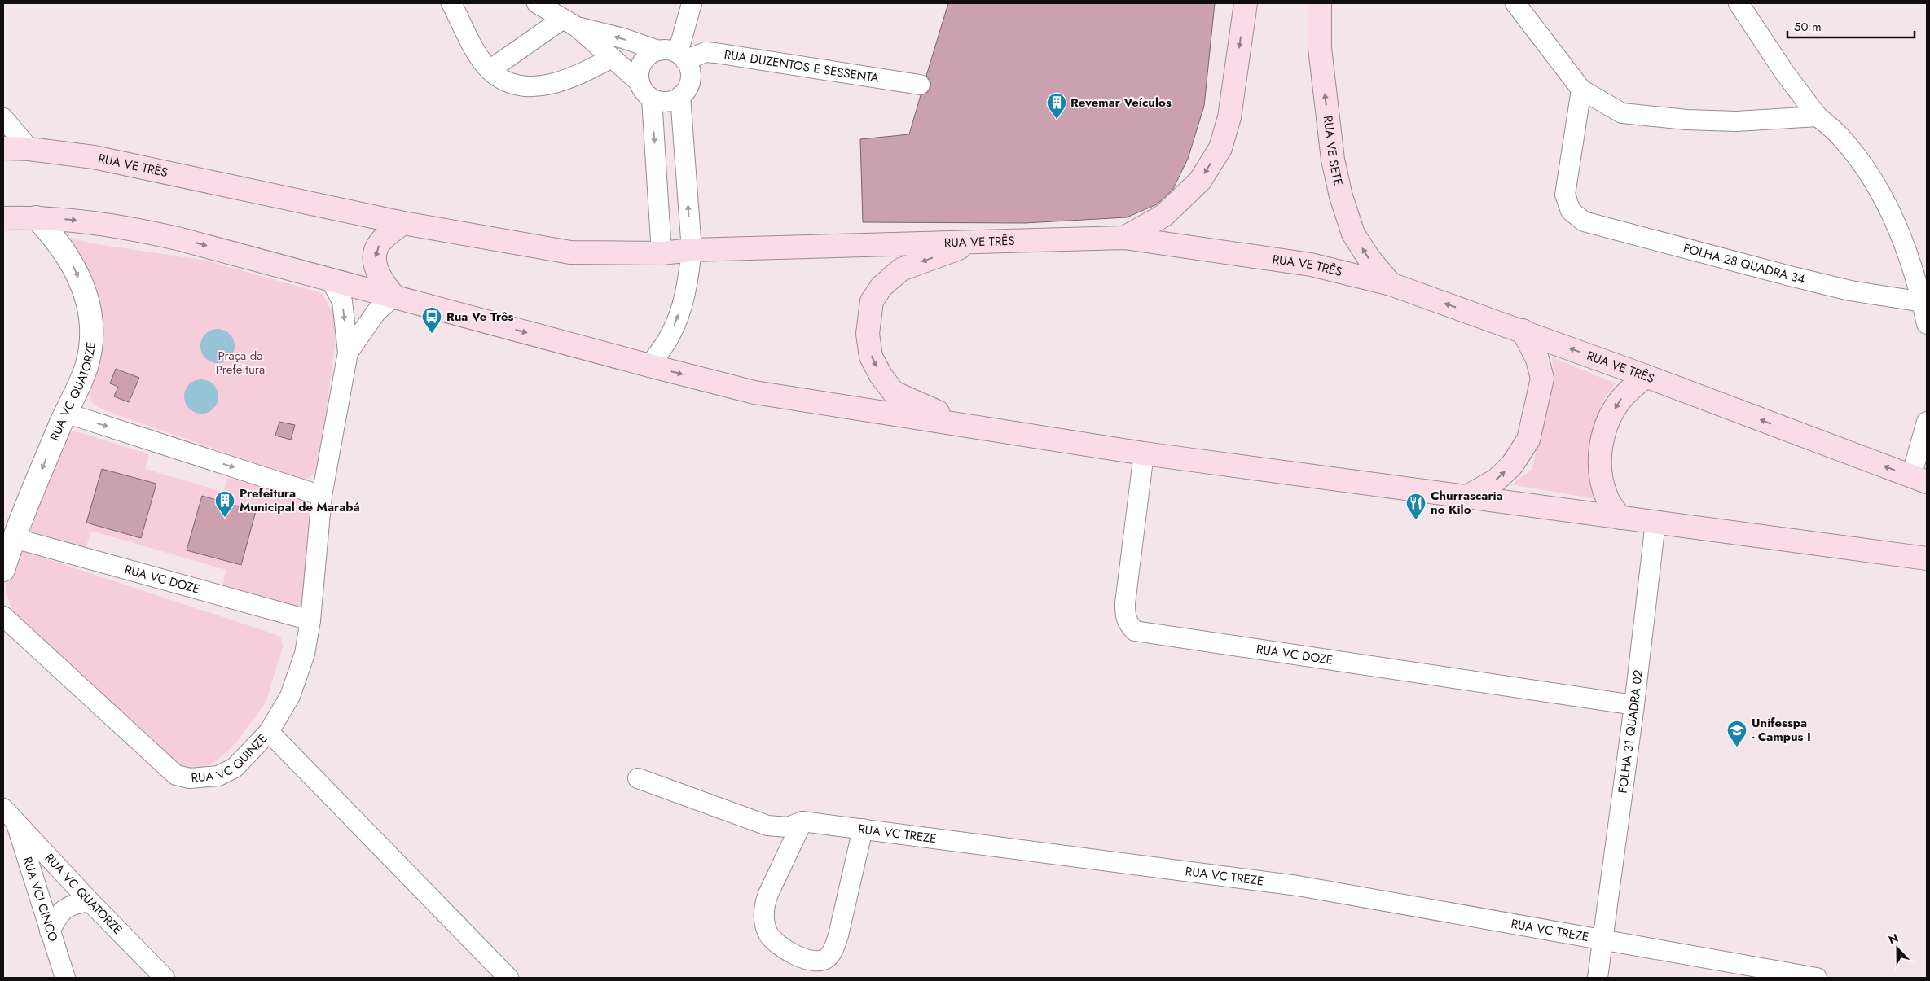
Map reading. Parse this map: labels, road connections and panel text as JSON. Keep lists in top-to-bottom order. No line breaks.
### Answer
{"streets":{"main road":["RUA VE SETE","RUA VE TRÊS"],"street":["RUA DUZENTOS E SESSENTA","FOLHA 28 QUADRA 34","RUA VC QUATORZE","RUA VC DOZE","FOLHA 31 QUADRA 02","RUA VC QUINZE","RUA VC TREZE","RUA VCI CINCO"]},"crossings":[["RUA VE SETE","RUA VE TRÊS"],["RUA VC QUATORZE","RUA VC DOZE"],["RUA VC QUATORZE","RUA VCI CINCO"],["RUA VC DOZE","FOLHA 31 QUADRA 02"],["FOLHA 31 QUADRA 02","RUA VC TREZE"]],"one_way":["RUA VE SETE","RUA VC QUATORZE"],"parks":["Praça da Prefeitura"],"places":{"building":["Revemar Veículos","Prefeitura Municipal de Marabá"],"bus stop":["Rua Ve Três"],"restaurant":["Churrascaria no Kilo"],"school or university":["Unifesspa - Campus I"]},"scale_bar":"50 m","north":"top"}
